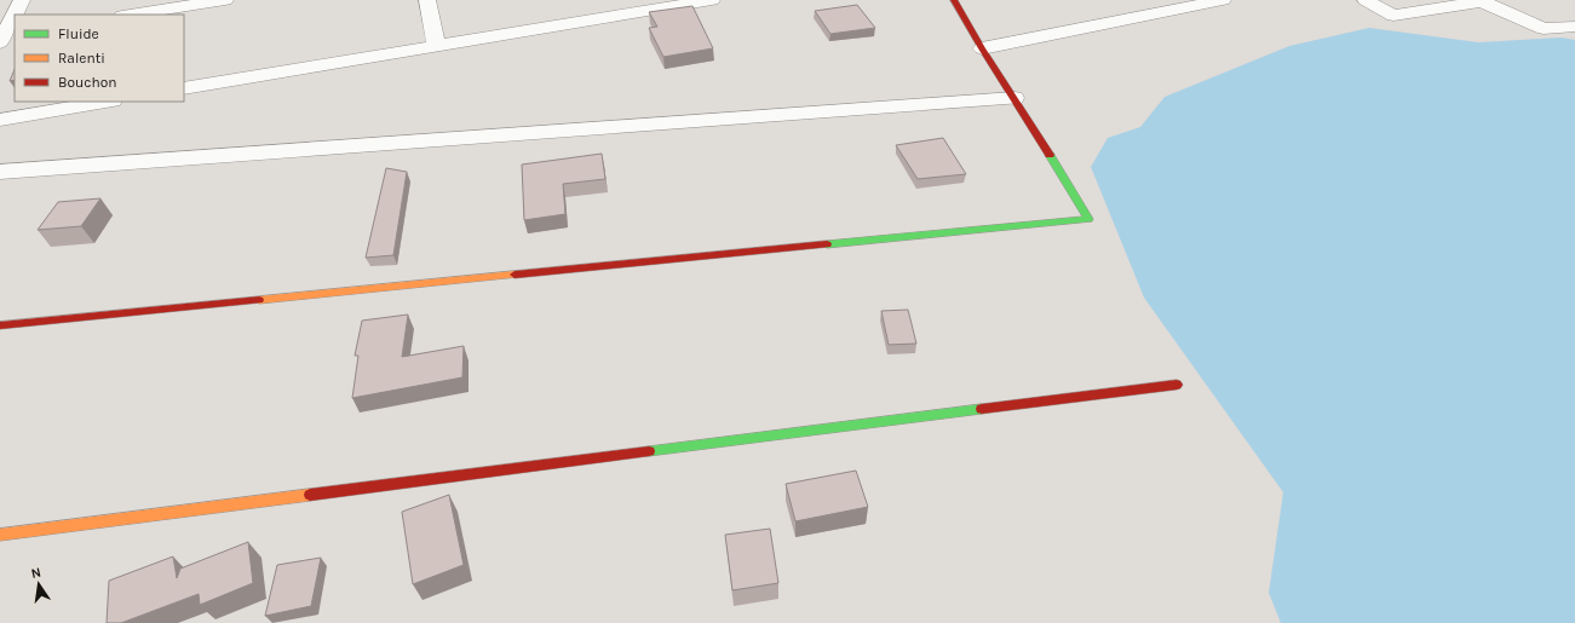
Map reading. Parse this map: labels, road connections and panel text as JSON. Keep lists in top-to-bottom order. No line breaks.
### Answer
{"legend":["Fluide","Ralenti","Bouchon"],"north":"top"}
